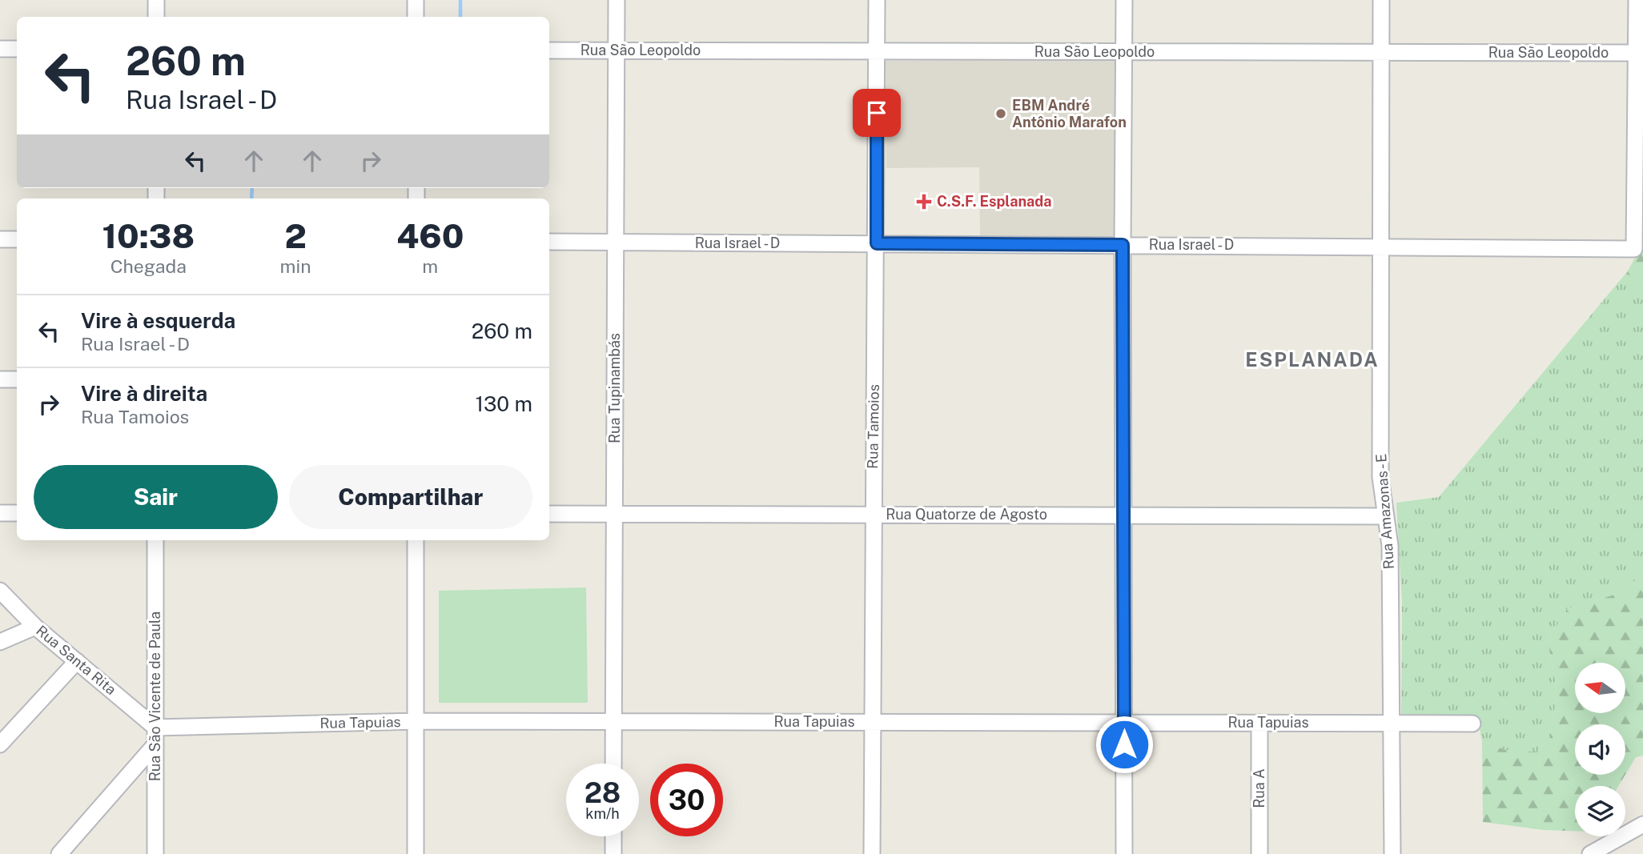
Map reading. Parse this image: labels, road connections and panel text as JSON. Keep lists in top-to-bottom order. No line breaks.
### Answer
{"streets":{"street":["Rua São Leopoldo","Rua Israel - D","Rua Tupinambás","Rua Tamoios","Rua Amazonas - E","Rua Quatorze de Agosto","Rua Santa Rita","Rua São Vicente de Paula","Rua Tapuias","Rua A"]},"crossings":[["Rua São Leopoldo","Rua Israel - D"],["Rua São Leopoldo","Rua Tupinambás"],["Rua São Leopoldo","Rua Tamoios"],["Rua São Leopoldo","Rua Amazonas - E"],["Rua Israel - D","Rua Tupinambás"],["Rua Israel - D","Rua Tamoios"],["Rua Israel - D","Rua Amazonas - E"],["Rua Tupinambás","Rua Quatorze de Agosto"],["Rua Tupinambás","Rua Tapuias"],["Rua Tamoios","Rua Quatorze de Agosto"],["Rua Tamoios","Rua Tapuias"],["Rua Amazonas - E","Rua Quatorze de Agosto"],["Rua Amazonas - E","Rua Tapuias"],["Rua Santa Rita","Rua São Vicente de Paula"],["Rua Santa Rita","Rua Tapuias"],["Rua São Vicente de Paula","Rua Tapuias"],["Rua Tapuias","Rua A"]],"districts":["ESPLANADA"],"places":{"other":["EBM André Antônio Marafon"],"health":["C.S.F. Esplanada"]},"north":"left","page":{"turn":["260 m","Rua Israel - D"],"eta":["10:38","Chegada","2","min","460","m"],"list":[{"name":"Vire à esquerda","note":"Rua Israel - D","value":"260 m"},{"name":"Vire à direita","note":"Rua Tamoios","value":"130 m"}],"buttons":["Sair","Compartilhar"],"speed":"28 km/h","limit":"30"}}
